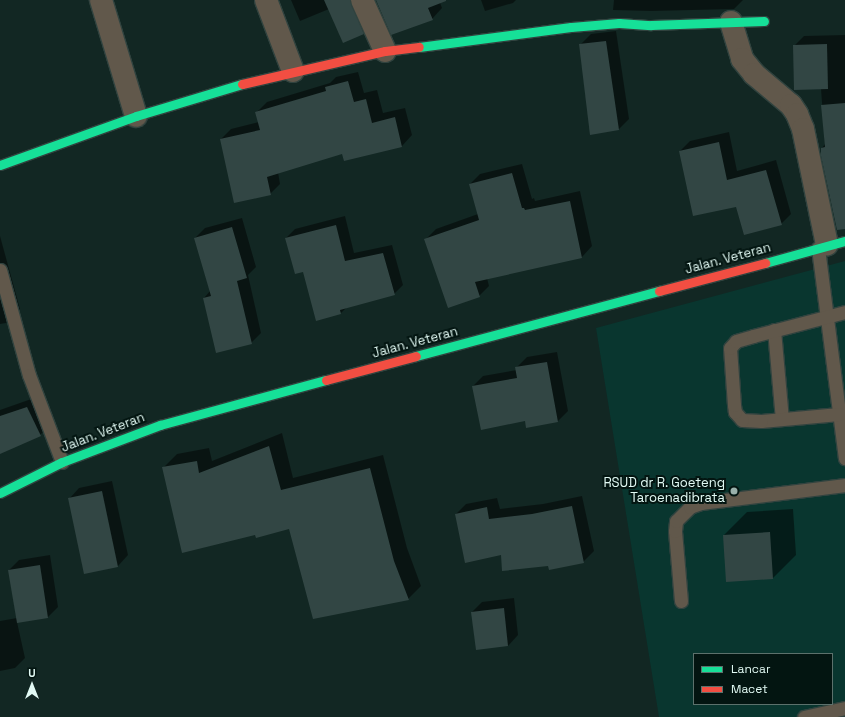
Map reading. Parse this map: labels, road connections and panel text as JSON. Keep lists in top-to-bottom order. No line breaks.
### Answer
{"streets":{"street":["Jalan. Veteran"]},"places":["RSUD dr R. Goeteng Taroenadibrata"],"legend":["Lancar","Macet"],"north":"top"}
